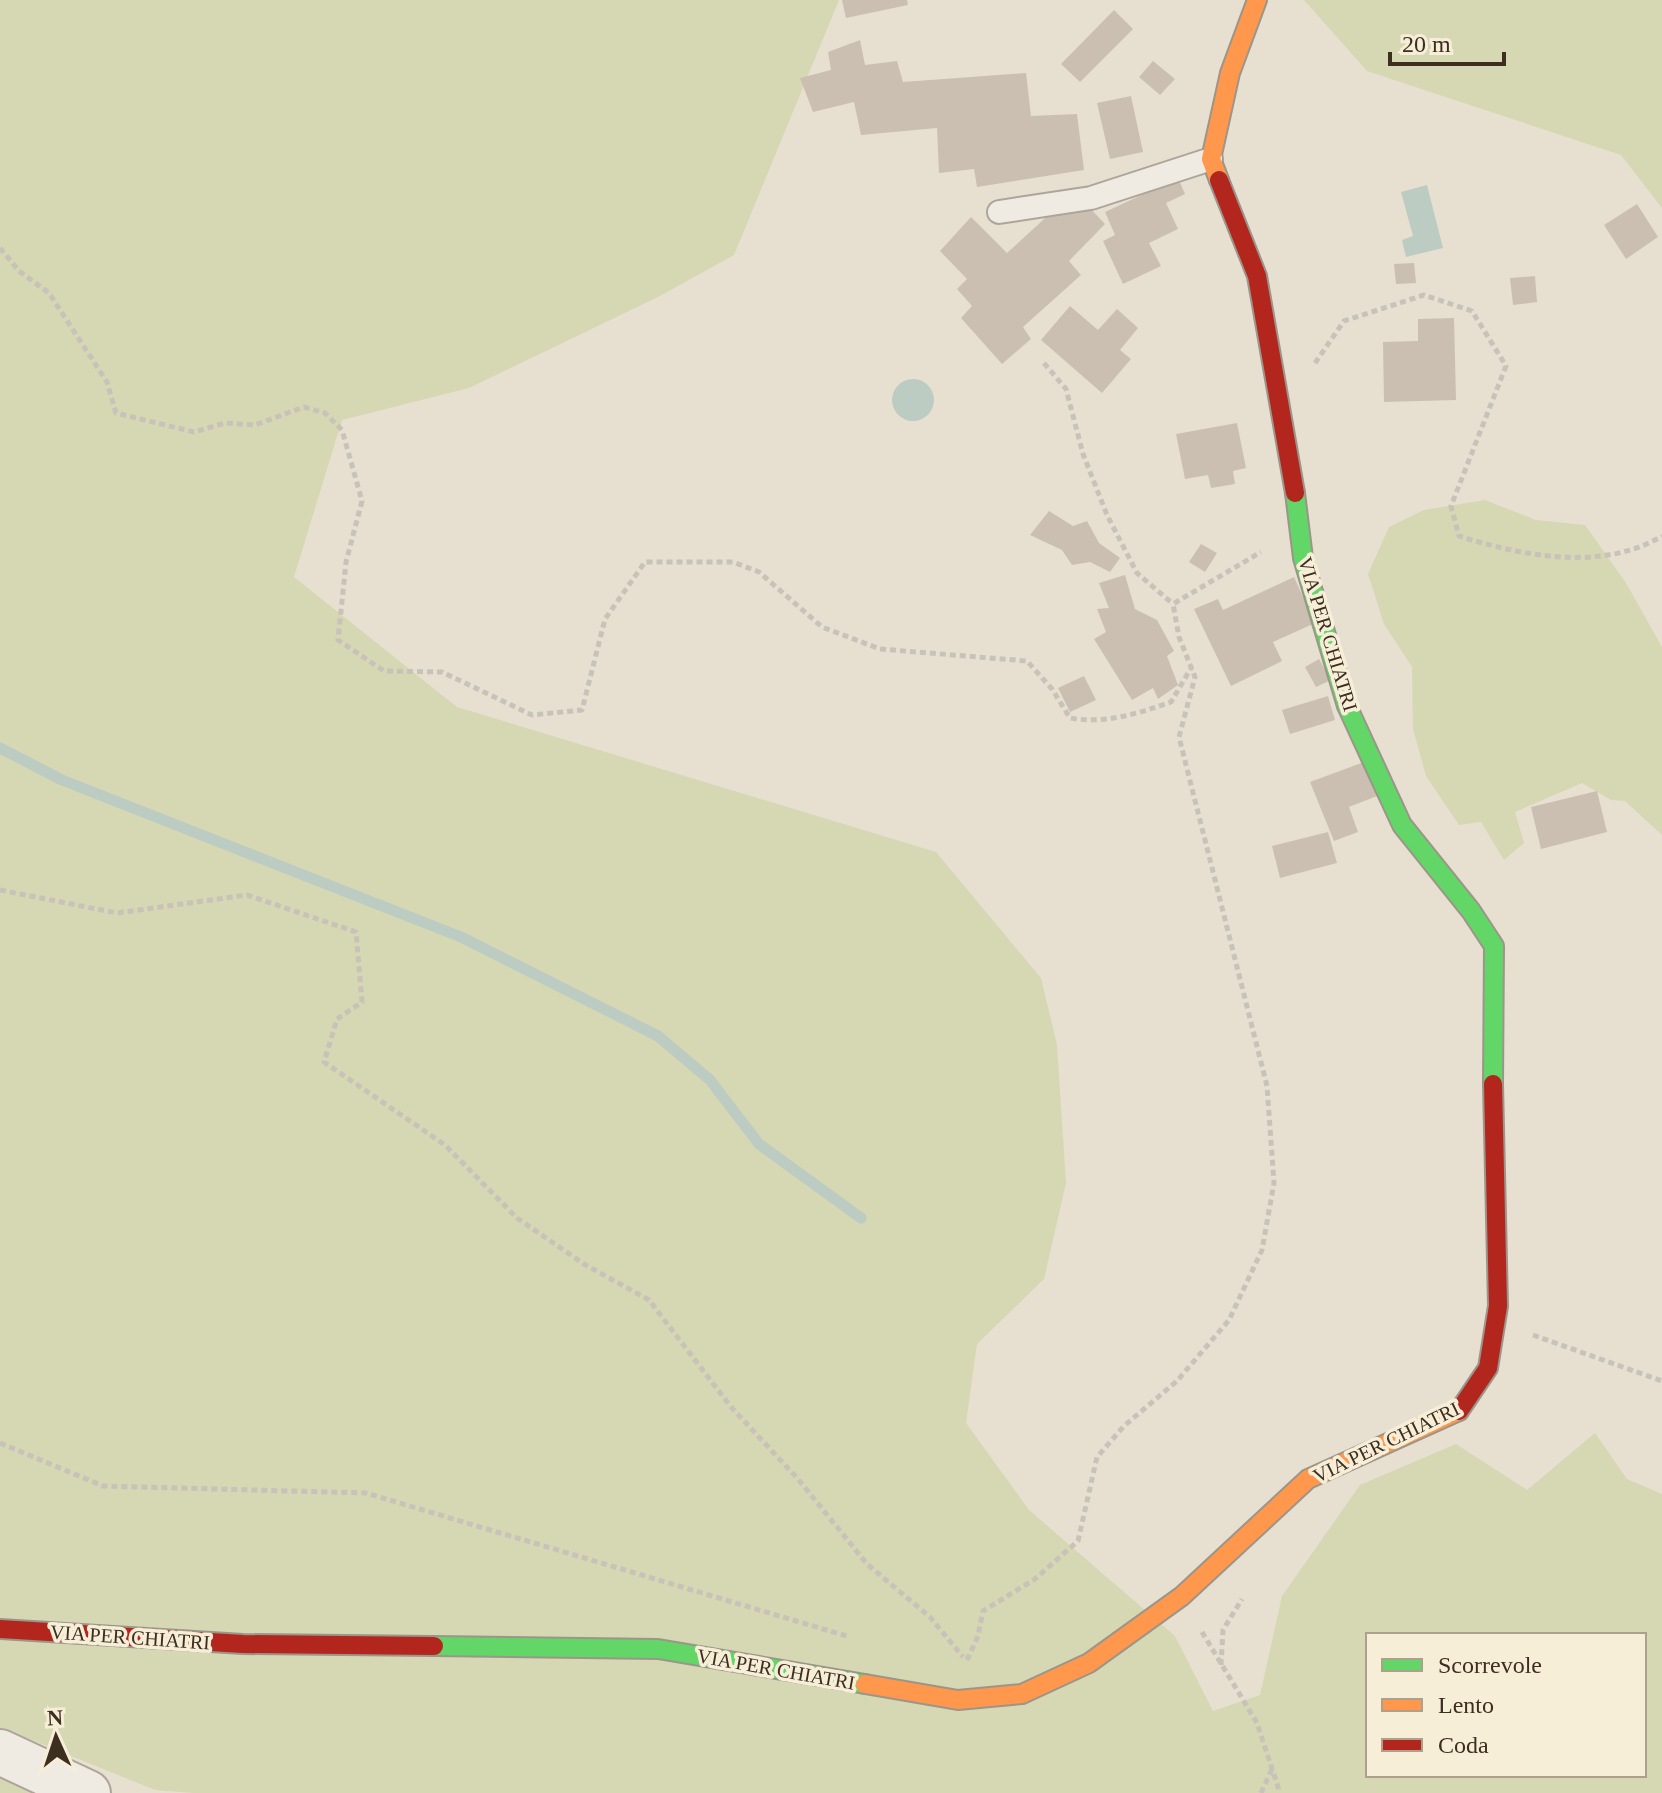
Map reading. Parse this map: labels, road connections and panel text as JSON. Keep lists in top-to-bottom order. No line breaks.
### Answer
{"streets":{"street":["VIA PER CHIATRI"]},"legend":["Scorrevole","Lento","Coda"],"scale_bar":"20 m","north":"top"}
